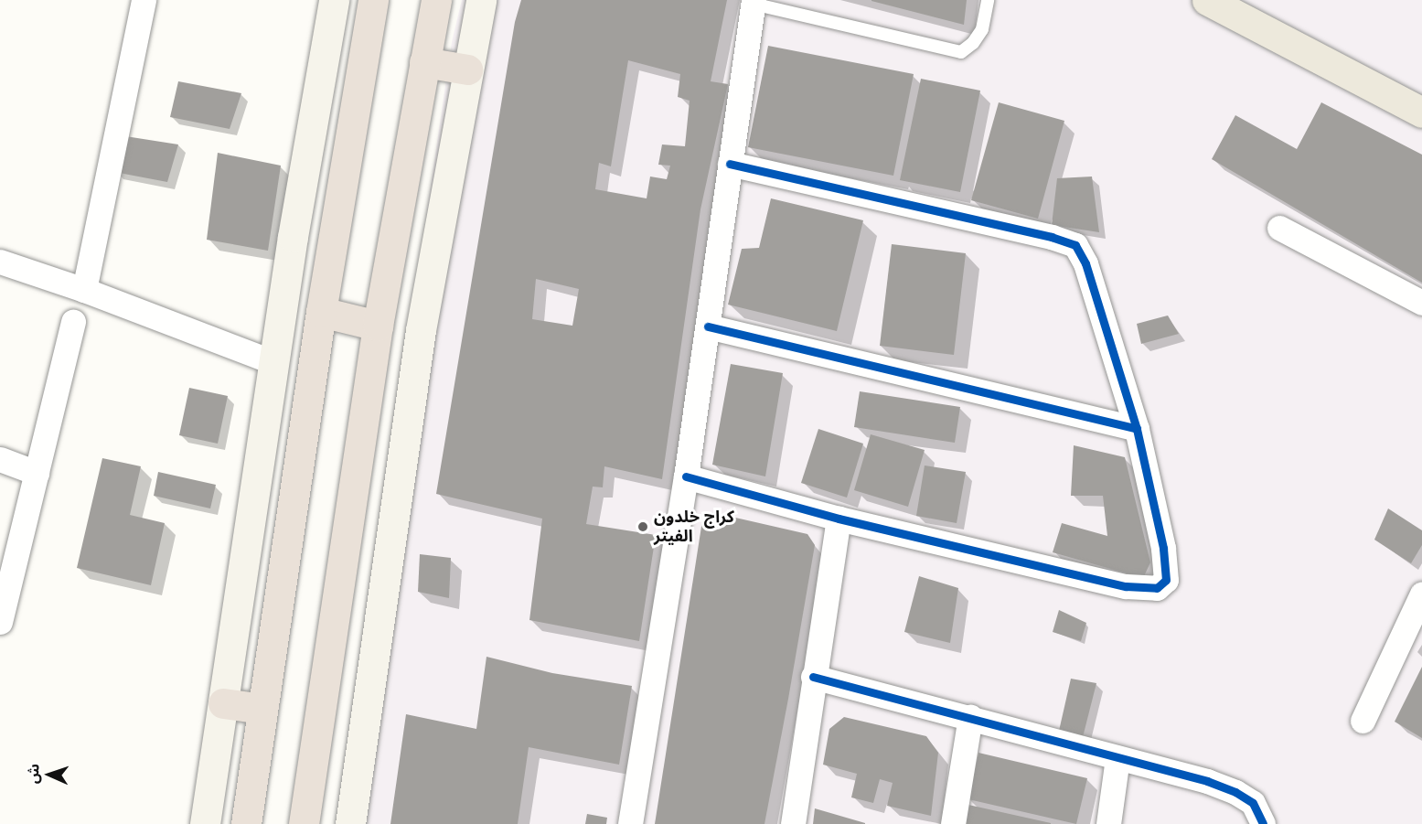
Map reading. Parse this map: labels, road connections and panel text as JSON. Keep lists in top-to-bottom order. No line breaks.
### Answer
{"places":["كراج خلدون الفيتر"],"north":"left"}
